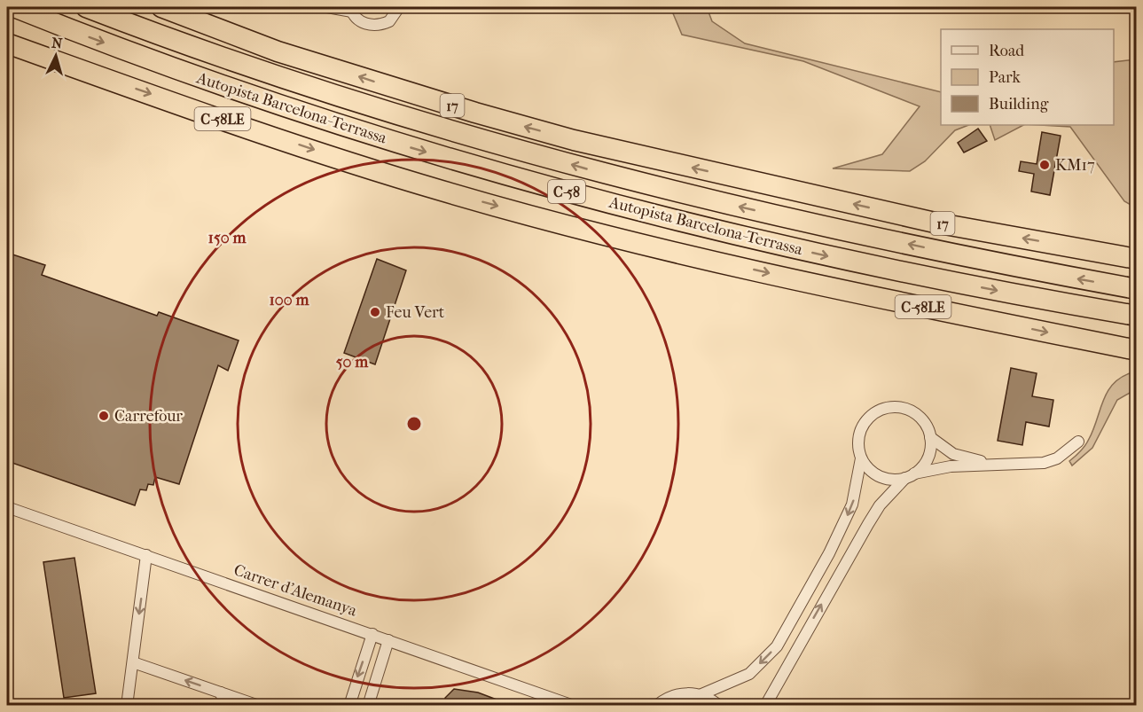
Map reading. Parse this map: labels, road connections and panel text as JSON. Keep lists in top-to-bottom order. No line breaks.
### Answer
{"streets":{"highway":["17","Autopista Barcelona-Terrassa","C-58LE","C-58"],"street":["Carrer d'Alemanya"]},"places":["KM17","Feu Vert","Carrefour"],"legend":["Road","Park","Building"],"north":"top","rings":["150 m","100 m","50 m"]}
